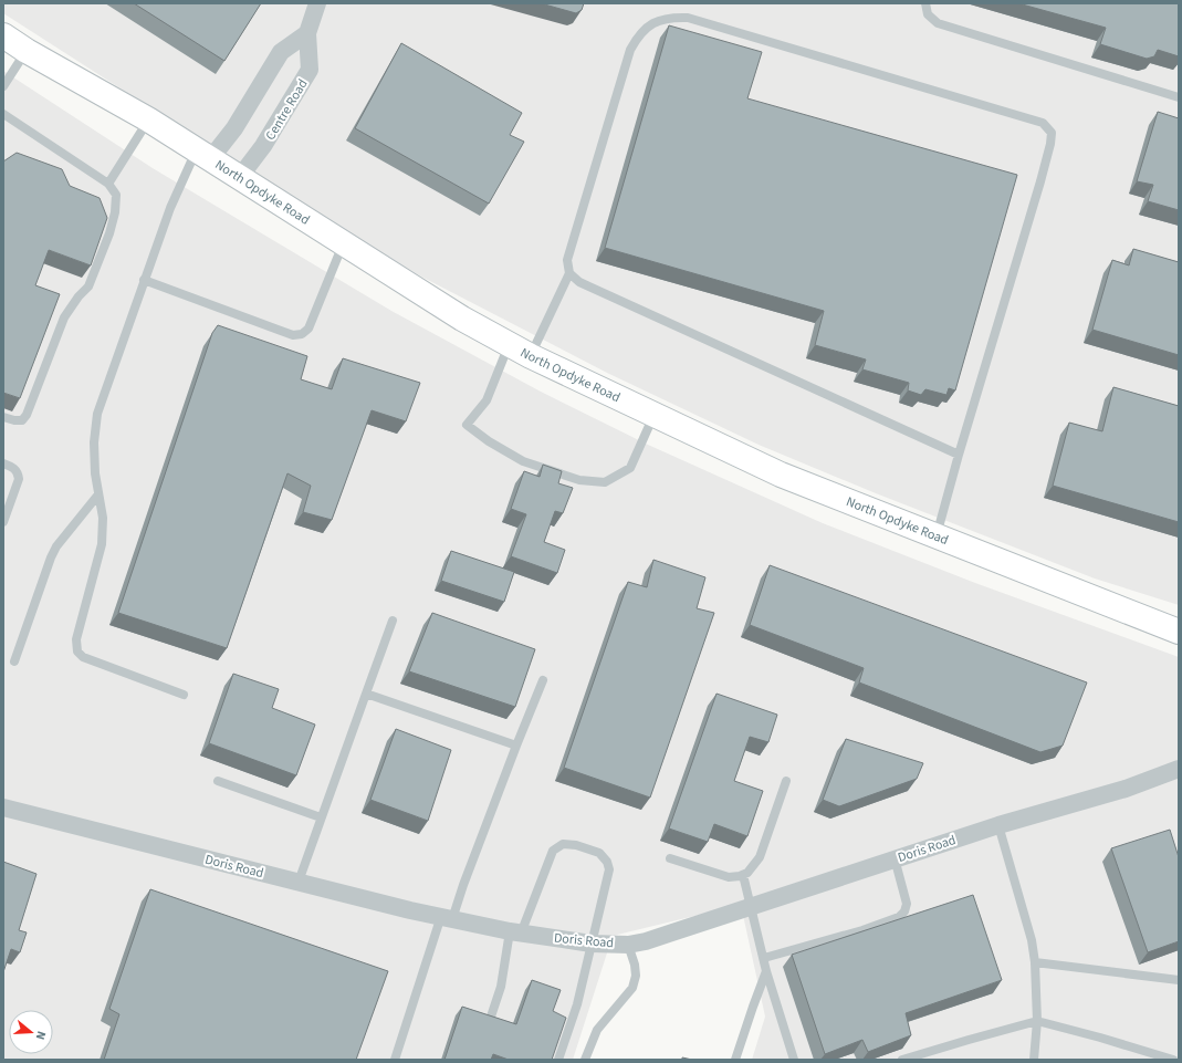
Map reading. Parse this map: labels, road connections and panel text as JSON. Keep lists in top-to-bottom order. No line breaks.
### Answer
{"streets":{"main road":["North Opdyke Road"],"street":["Centre Road","Doris Road"]},"crossings":[["Centre Road","North Opdyke Road"]],"north":"right"}
